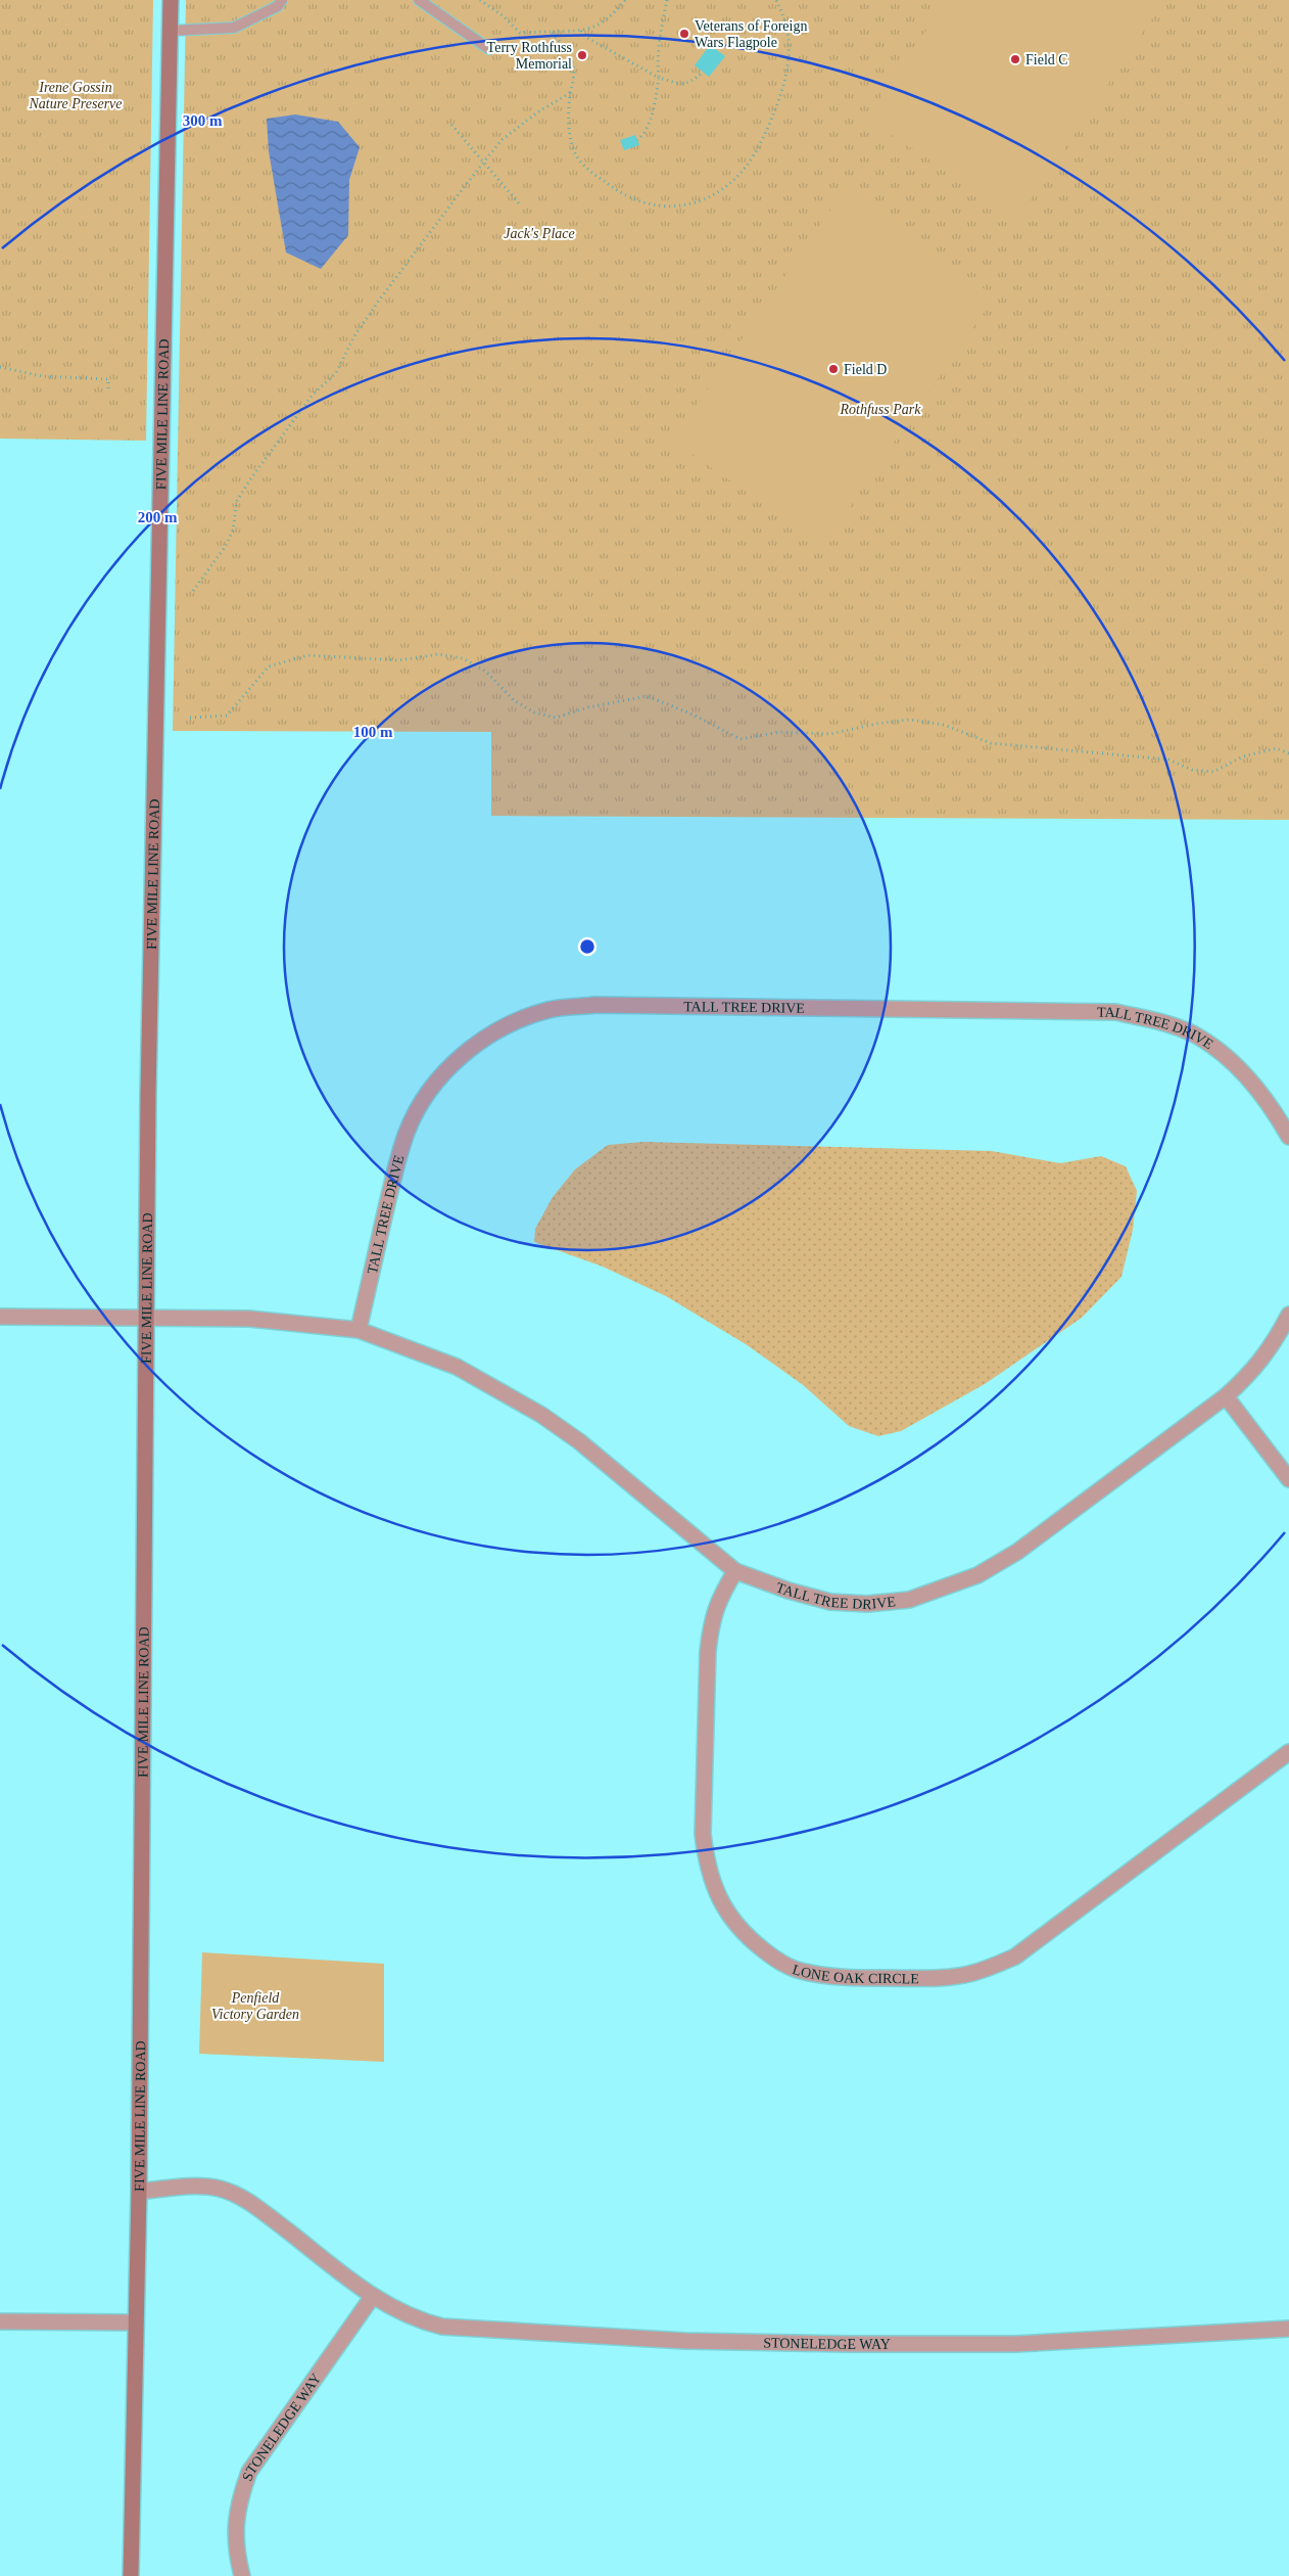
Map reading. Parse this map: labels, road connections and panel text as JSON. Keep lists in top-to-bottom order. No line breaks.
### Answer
{"streets":{"main road":["FIVE MILE LINE ROAD"],"street":["TALL TREE DRIVE","LONE OAK CIRCLE","STONELEDGE WAY"]},"crossings":[["FIVE MILE LINE ROAD","TALL TREE DRIVE"],["FIVE MILE LINE ROAD","STONELEDGE WAY"],["TALL TREE DRIVE","LONE OAK CIRCLE"]],"parks":["Irene Gossin Nature Preserve","Jack's Place","Rothfuss Park","Penfield Victory Garden"],"places":["Veterans of Foreign Wars Flagpole","Terry Rothfuss Memorial","Field C","Field D"],"rings":["300 m","200 m","100 m"]}
